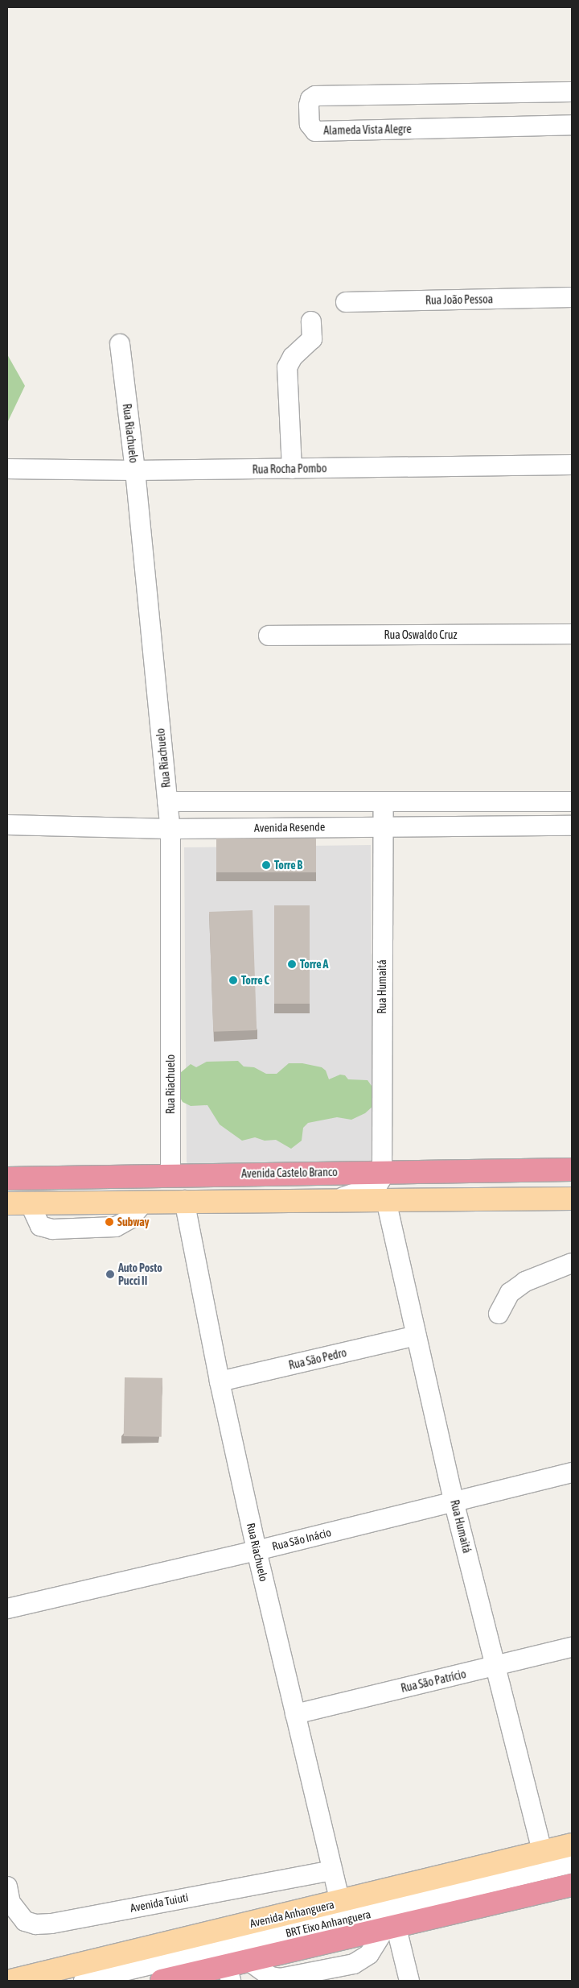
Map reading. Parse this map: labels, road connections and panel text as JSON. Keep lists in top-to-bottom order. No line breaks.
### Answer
{"streets":{"highway":["Avenida Castelo Branco","Avenida Anhanguera"],"street":["Alameda Vista Alegre","Rua João Pessoa","Rua Riachuelo","Rua Rocha Pombo","Rua Oswaldo Cruz","Avenida Resende","Rua Humaitá","Rua São Pedro","Rua São Inácio","Rua São Patrício","Avenida Tuiuti","BRT Eixo Anhanguera"]},"crossings":[["Rua Riachuelo","Rua Rocha Pombo"],["Rua Riachuelo","Avenida Resende"],["Rua Riachuelo","Avenida Castelo Branco"],["Rua Riachuelo","Rua São Pedro"],["Rua Riachuelo","Rua São Inácio"],["Rua Riachuelo","Rua São Patrício"],["Rua Riachuelo","Avenida Tuiuti"],["Rua Riachuelo","Avenida Anhanguera"],["Avenida Resende","Rua Humaitá"],["Rua Humaitá","Avenida Castelo Branco"],["Rua Humaitá","Rua São Pedro"],["Rua Humaitá","Rua São Inácio"],["Rua Humaitá","Rua São Patrício"],["Rua Humaitá","Avenida Anhanguera"],["Avenida Anhanguera","BRT Eixo Anhanguera"]],"places":["Torre B","Torre A","Torre C","Subway","Auto Posto Pucci II"]}
